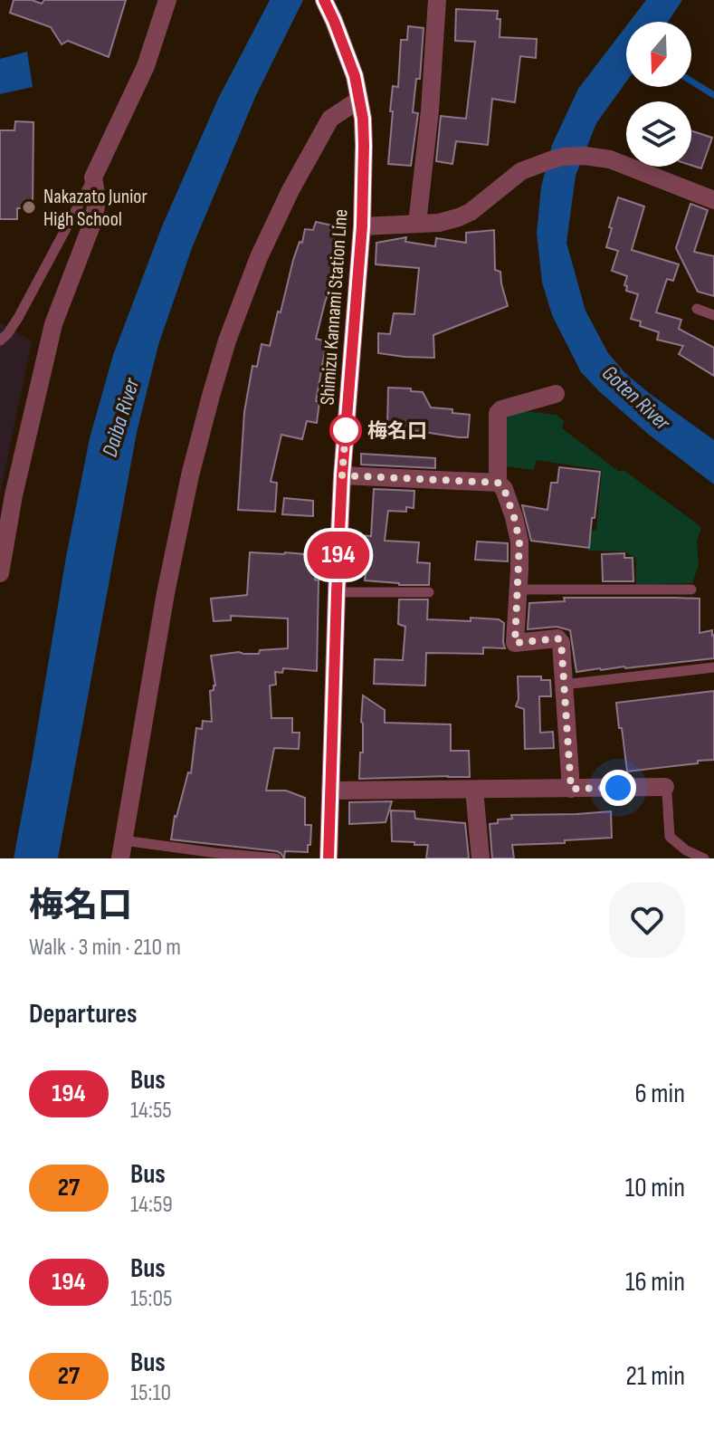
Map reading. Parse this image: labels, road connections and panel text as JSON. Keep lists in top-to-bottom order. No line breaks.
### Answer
{"streets":{"main road":["Shimizu Kannami Station Line"]},"water":["Goten River","Daiba River"],"places":["Nakazato Junior High School","梅名口"],"lines":["bus line 194"],"north":"bottom","page":{"on_map":"194","heading":[["梅名口","Walk · 3 min · 210 m"],"Departures"],"list":[{"mark":"194","name":"Bus","note":"14:55","value":"6 min"},{"mark":"27","name":"Bus","note":"14:59","value":"10 min"},{"mark":"194","name":"Bus","note":"15:05","value":"16 min"},{"mark":"27","name":"Bus","note":"15:10","value":"21 min"}]}}
